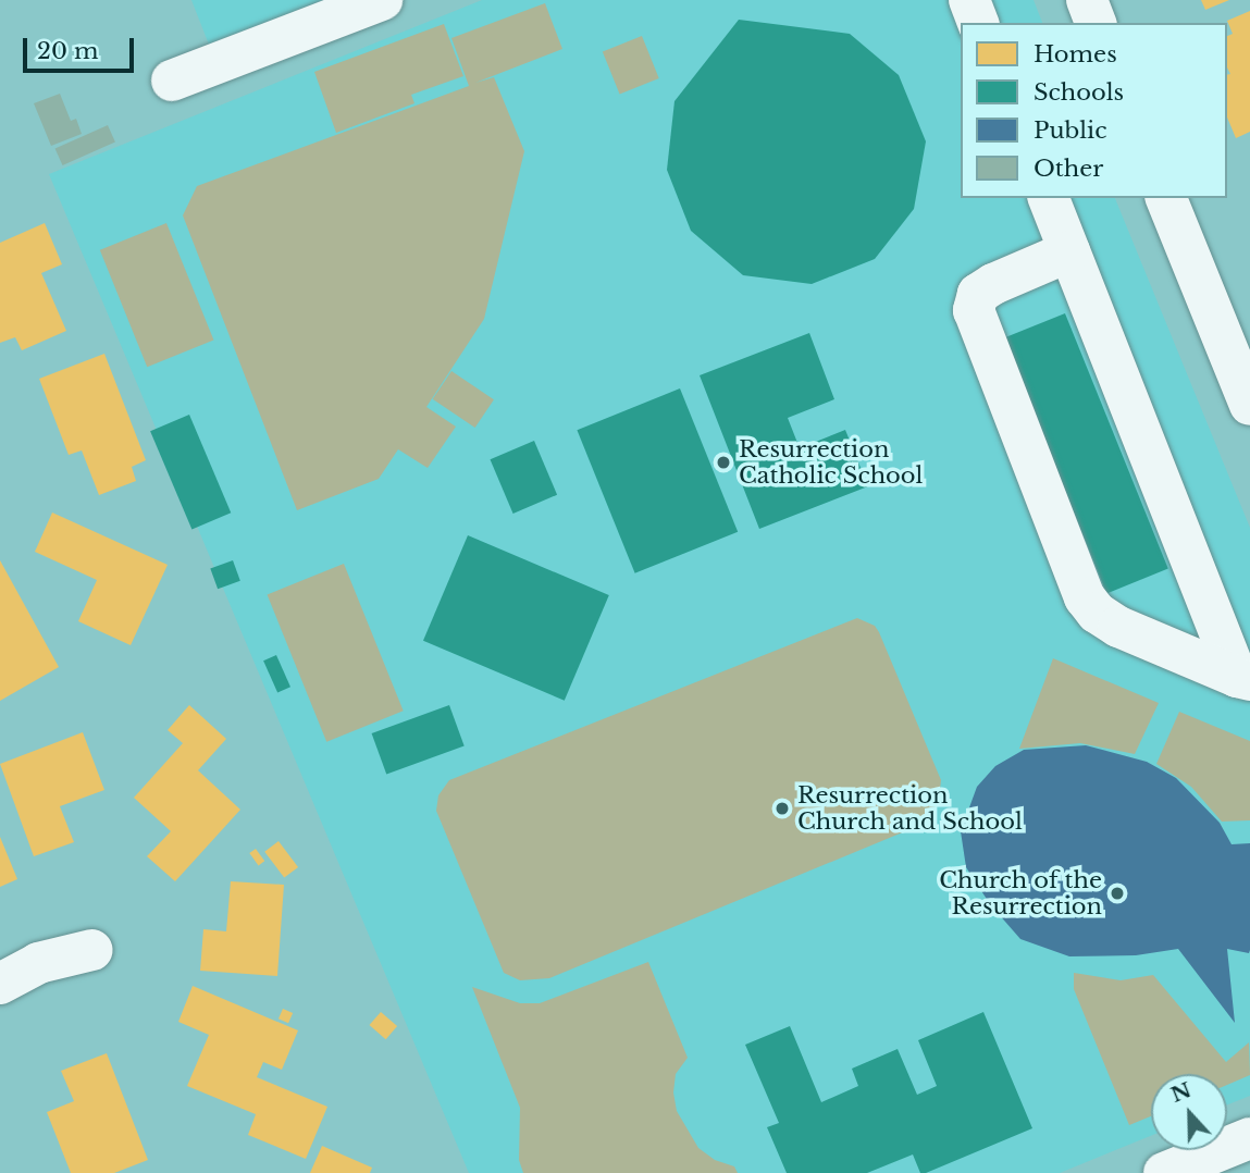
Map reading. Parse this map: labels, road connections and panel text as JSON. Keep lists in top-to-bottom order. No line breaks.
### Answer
{"places":["Resurrection Catholic School","Resurrection Church and School","Church of the Resurrection"],"legend":["Homes","Schools","Public","Other"],"scale_bar":"20 m","north":"top"}
